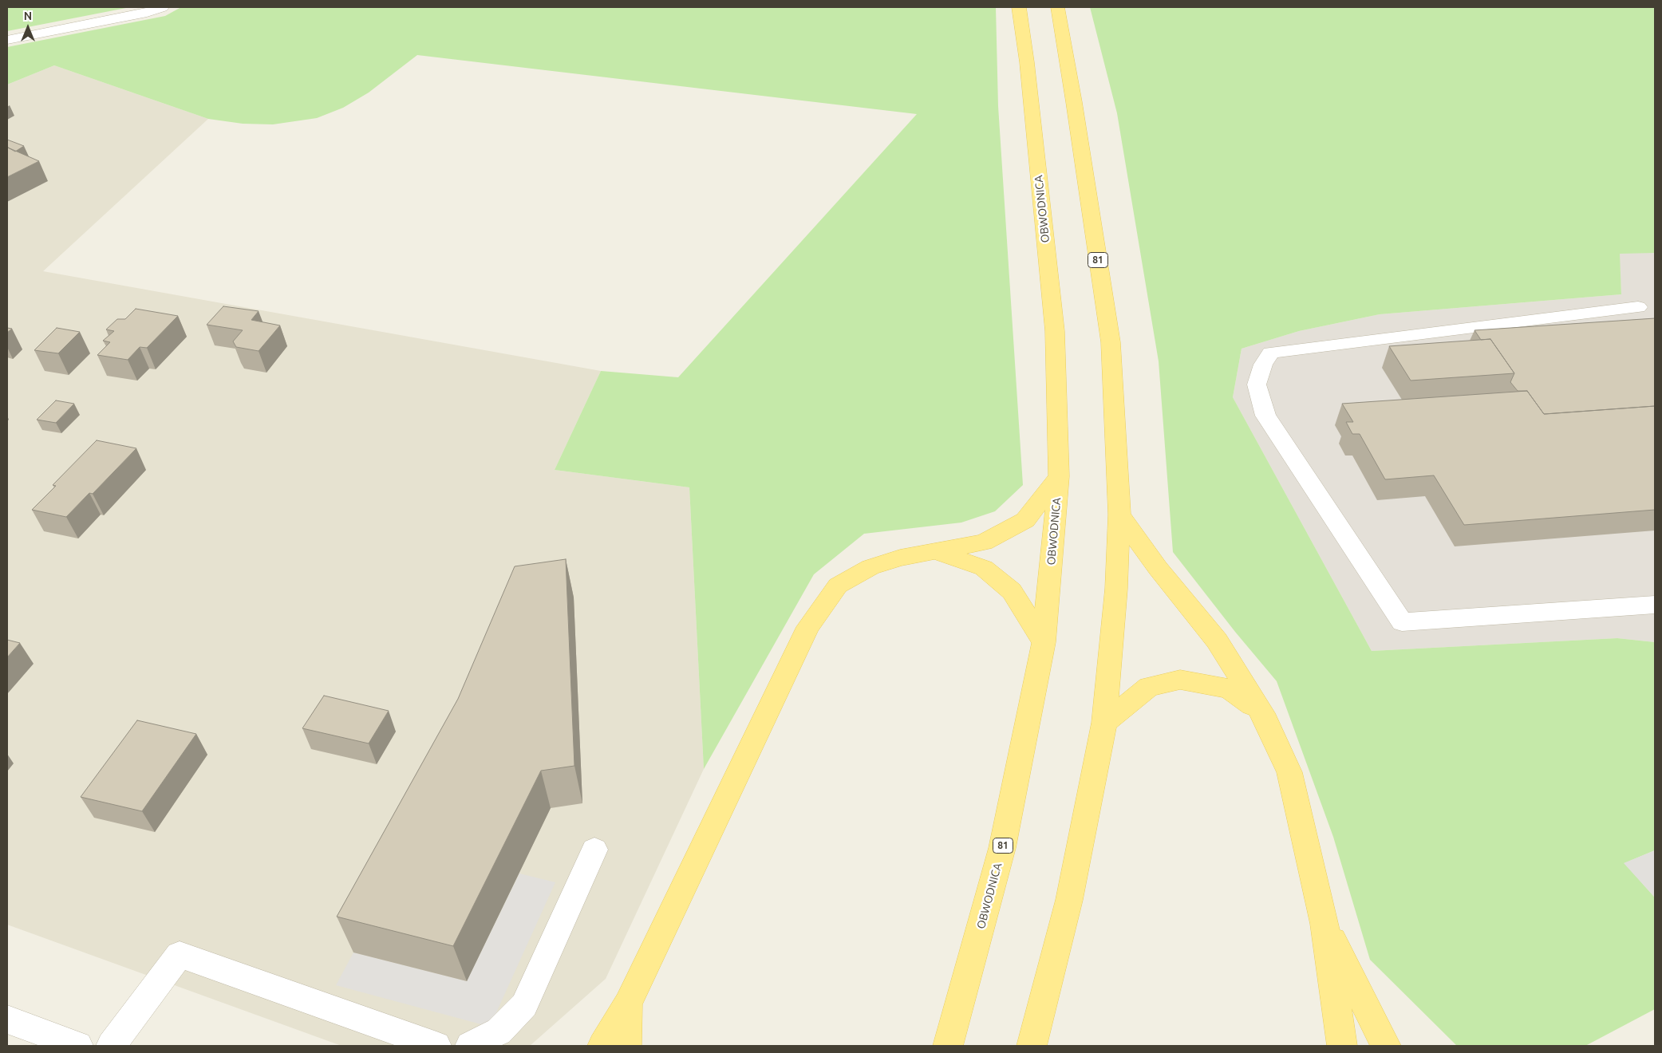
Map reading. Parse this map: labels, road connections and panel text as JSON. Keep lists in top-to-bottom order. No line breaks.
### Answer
{"streets":{"main road":["OBWODNICA","81"]},"north":"top"}
